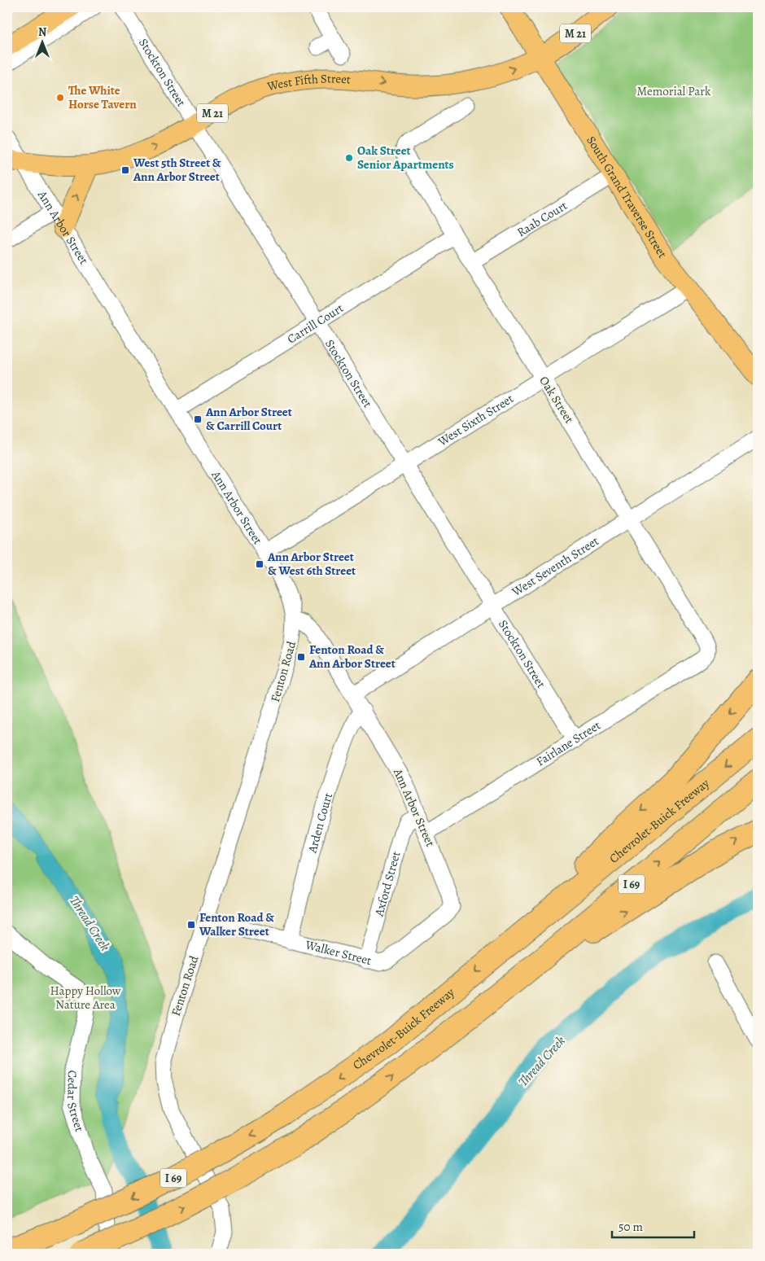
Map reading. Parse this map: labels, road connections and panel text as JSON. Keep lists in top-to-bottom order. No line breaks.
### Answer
{"streets":{"highway":["Chevrolet-Buick Freeway","I 69"],"main road":["M 21","West Fifth Street","South Grand Traverse Street"],"street":["Stockton Street","Raab Court","Ann Arbor Street","Carrill Court","Oak Street","West Sixth Street","West Seventh Street","Fenton Road","Fairlane Street","Arden Court","Axford Street","Walker Street","Cedar Street"]},"crossings":[["Stockton Street","West Fifth Street"],["Stockton Street","Carrill Court"],["Stockton Street","West Sixth Street"],["Stockton Street","West Seventh Street"],["Stockton Street","Fairlane Street"],["West Fifth Street","South Grand Traverse Street"],["West Fifth Street","Ann Arbor Street"],["South Grand Traverse Street","Raab Court"],["South Grand Traverse Street","West Sixth Street"],["Raab Court","Oak Street"],["Ann Arbor Street","Carrill Court"],["Ann Arbor Street","West Sixth Street"],["Ann Arbor Street","West Seventh Street"],["Ann Arbor Street","Fenton Road"],["Ann Arbor Street","Fairlane Street"],["Ann Arbor Street","Arden Court"],["Ann Arbor Street","Axford Street"],["Ann Arbor Street","Walker Street"],["Carrill Court","Oak Street"],["Oak Street","West Sixth Street"],["Oak Street","West Seventh Street"],["Oak Street","Fairlane Street"],["Fenton Road","Walker Street"],["Arden Court","Walker Street"],["Axford Street","Walker Street"]],"one_way":["West Fifth Street"],"water":["Thread Creek"],"parks":["Memorial Park","Happy Hollow Nature Area"],"places":{"other":["The White Horse Tavern","Oak Street Senior Apartments"],"transit":["West 5th Street & Ann Arbor Street","Ann Arbor Street & Carrill Court","Ann Arbor Street & West 6th Street","Fenton Road & Ann Arbor Street","Fenton Road & Walker Street"]},"scale_bar":"50 m","north":"top"}
